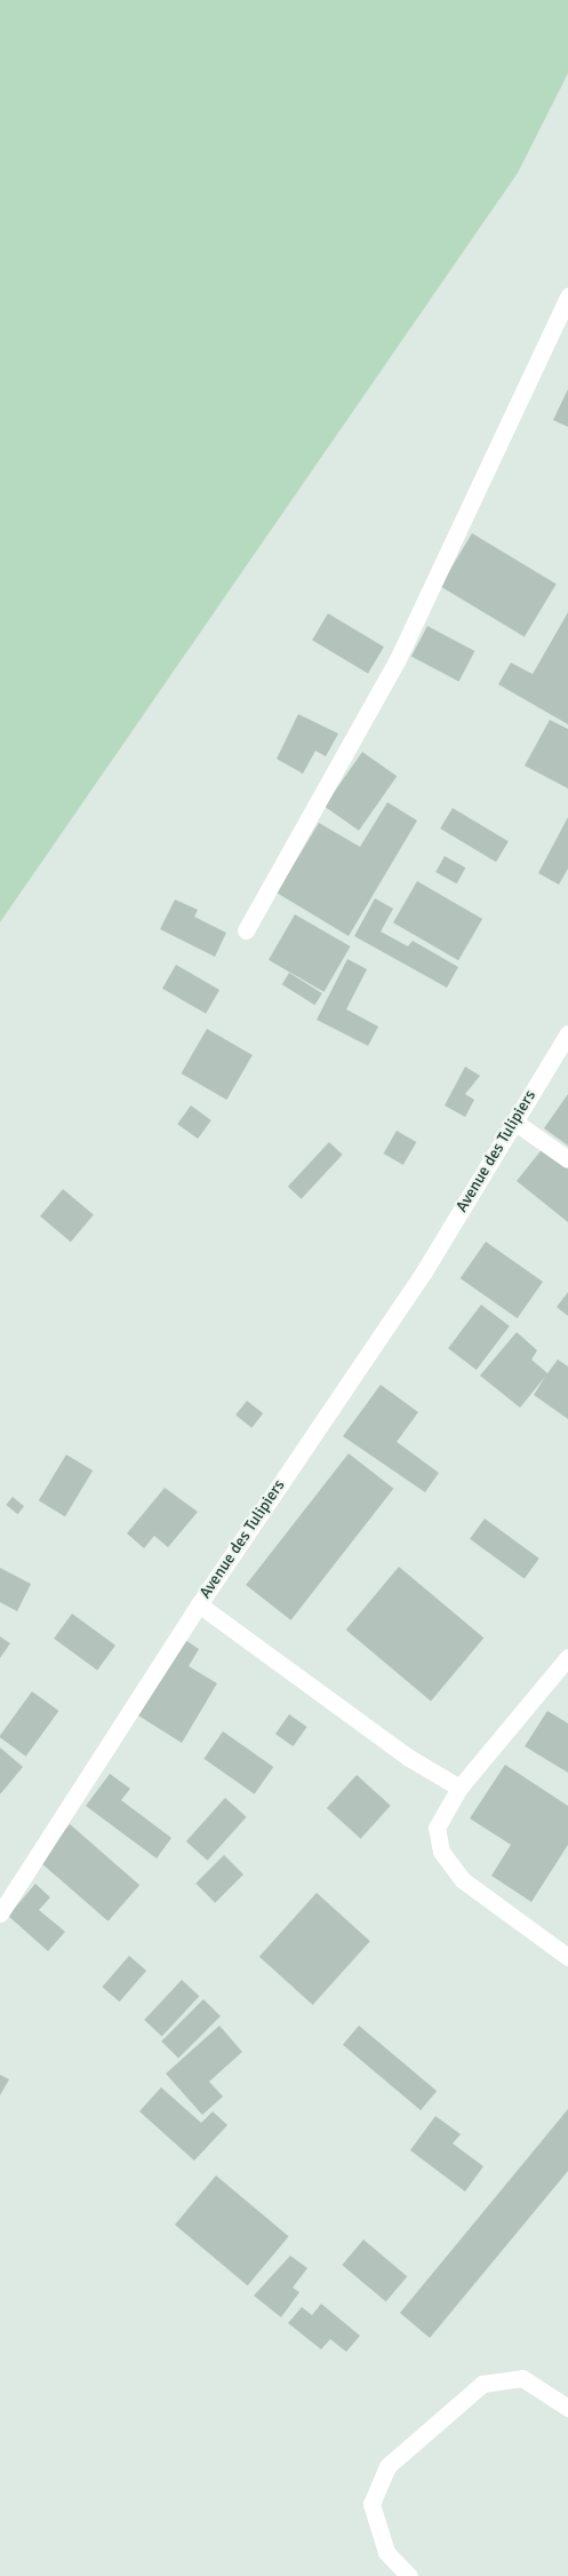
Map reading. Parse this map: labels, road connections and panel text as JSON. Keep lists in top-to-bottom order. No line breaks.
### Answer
{"streets":{"street":["Avenue des Tulipiers"]}}
